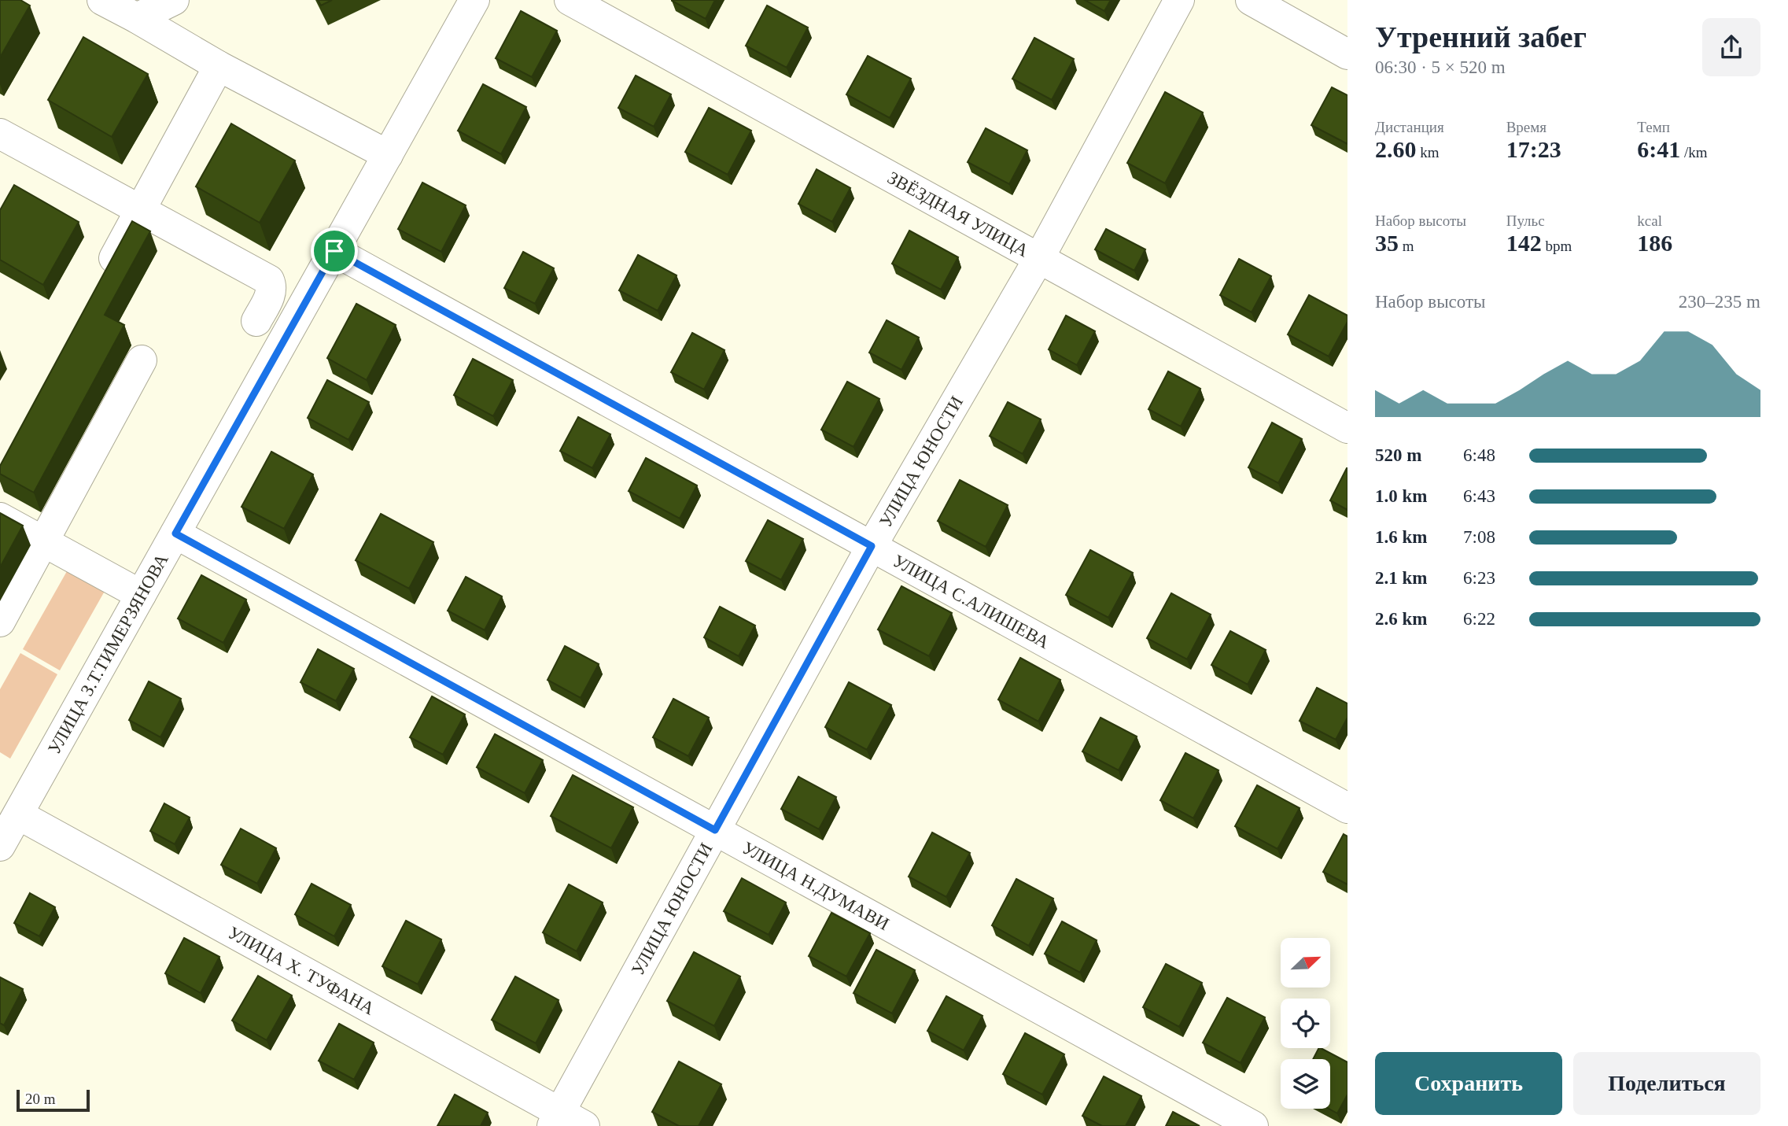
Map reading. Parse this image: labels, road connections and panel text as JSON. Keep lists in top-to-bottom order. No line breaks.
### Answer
{"streets":{"street":["ЗВЁЗДНАЯ УЛИЦА","УЛИЦА ЮНОСТИ","УЛИЦА С.АЛИШЕВА","УЛИЦА З.Т.ТИМЕРЗЯНОВА","УЛИЦА Н.ДУМАВИ","УЛИЦА Х. ТУФАНА"]},"crossings":[["ЗВЁЗДНАЯ УЛИЦА","УЛИЦА ЮНОСТИ"],["УЛИЦА ЮНОСТИ","УЛИЦА С.АЛИШЕВА"],["УЛИЦА ЮНОСТИ","УЛИЦА Н.ДУМАВИ"],["УЛИЦА ЮНОСТИ","УЛИЦА Х. ТУФАНА"],["УЛИЦА С.АЛИШЕВА","УЛИЦА З.Т.ТИМЕРЗЯНОВА"],["УЛИЦА З.Т.ТИМЕРЗЯНОВА","УЛИЦА Н.ДУМАВИ"],["УЛИЦА З.Т.ТИМЕРЗЯНОВА","УЛИЦА Х. ТУФАНА"]],"scale_bar":"20 m","north":"top right","page":{"heading":["Утренний забег","06:30 · 5 × 520 m"],"stats":[["Дистанция","2.60 km"],["Время","17:23"],["Темп","6:41 /km"],["Набор высоты","35 m"],["Пульс","142 bpm"],["kcal","186"]],"chart":["Набор высоты","230–235 m"],"list":[{"name":"520 m","note":"6:48"},{"name":"1.0 km","note":"6:43"},{"name":"1.6 km","note":"7:08"},{"name":"2.1 km","note":"6:23"},{"name":"2.6 km","note":"6:22"}],"buttons":["Сохранить","Поделиться"],"scale":"20 m"}}
